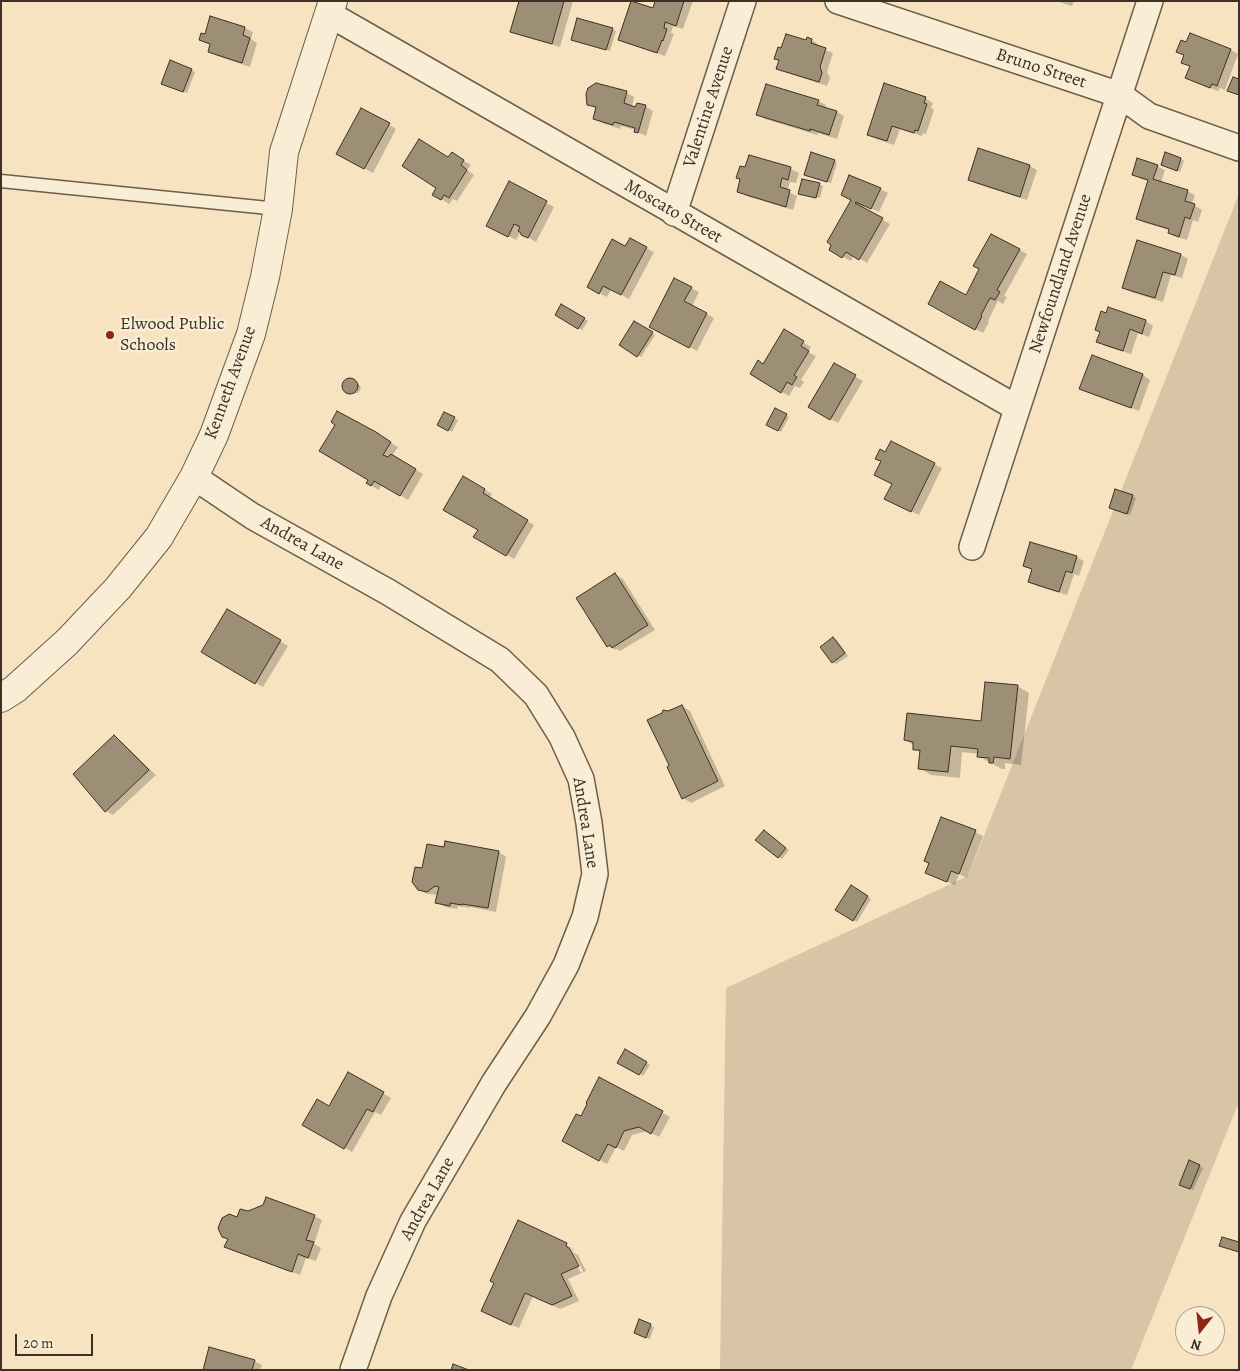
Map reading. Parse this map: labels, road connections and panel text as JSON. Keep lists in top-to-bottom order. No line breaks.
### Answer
{"streets":{"street":["Bruno Street","Valentine Avenue","Moscato Street","Newfoundland Avenue","Kenneth Avenue","Andrea Lane"]},"crossings":[["Bruno Street","Newfoundland Avenue"],["Valentine Avenue","Moscato Street"],["Moscato Street","Newfoundland Avenue"],["Moscato Street","Kenneth Avenue"],["Kenneth Avenue","Andrea Lane"]],"places":["Elwood Public Schools"],"scale_bar":"20 m","north":"bottom"}
